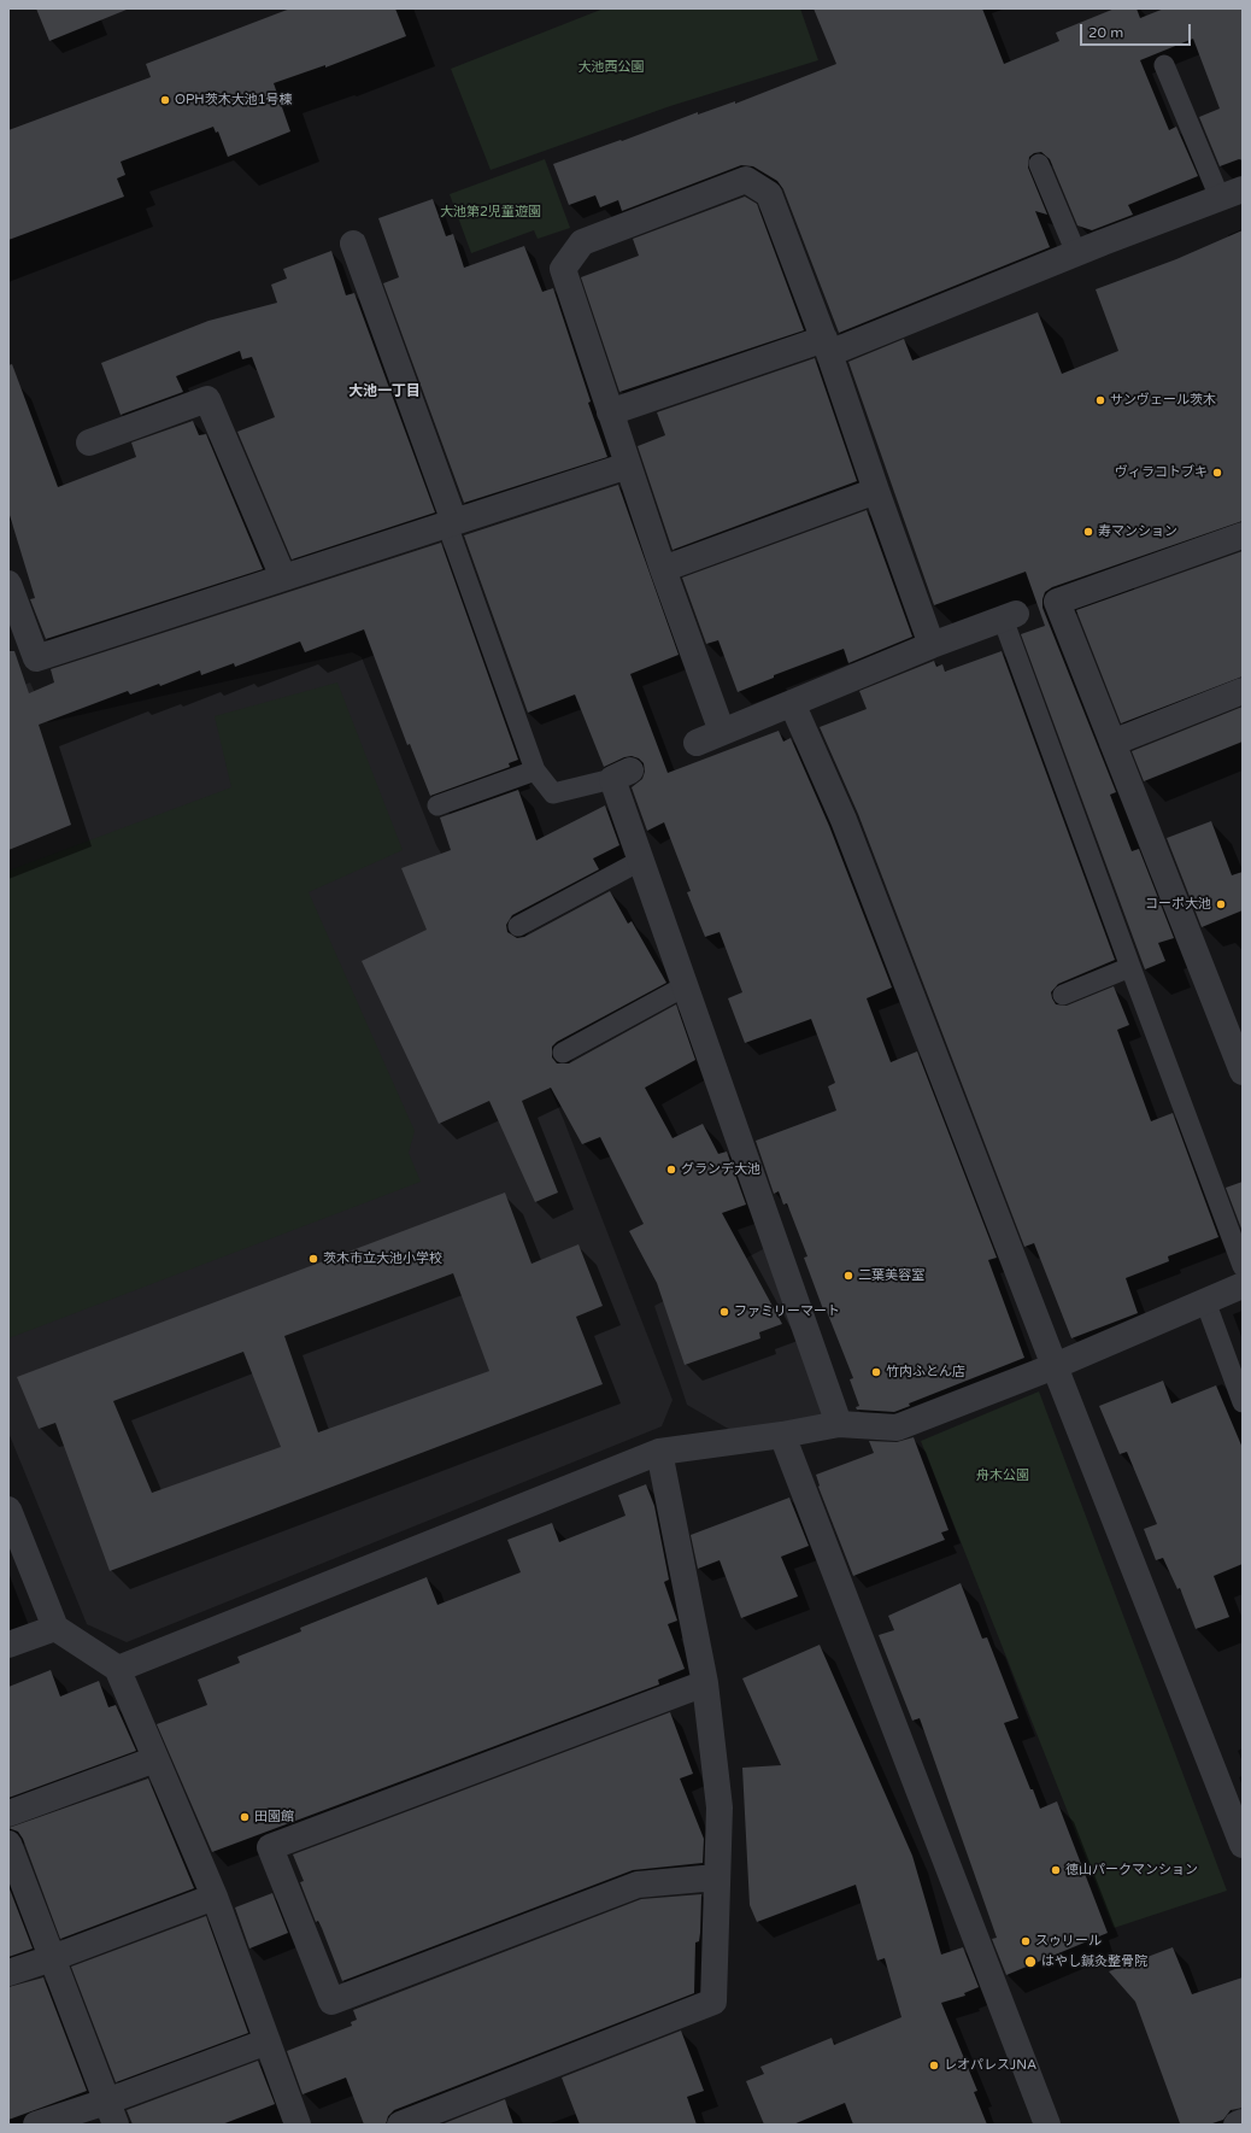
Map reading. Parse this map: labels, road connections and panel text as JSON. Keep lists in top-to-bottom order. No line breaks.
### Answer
{"districts":["大池一丁目"],"parks":["大池西公園","大池第2児童遊園","舟木公園"],"places":["OPH茨木大池1号棟","サンヴェール茨木","ヴィラコトブキ","寿マンション","コーポ大池","グランデ大池","茨木市立大池小学校","二葉美容室","ファミリーマート","竹内ふとん店","田園館","徳山パークマンション","スゥリール","はやし鍼灸整骨院","レオパレスJNA"],"scale_bar":"20 m"}
